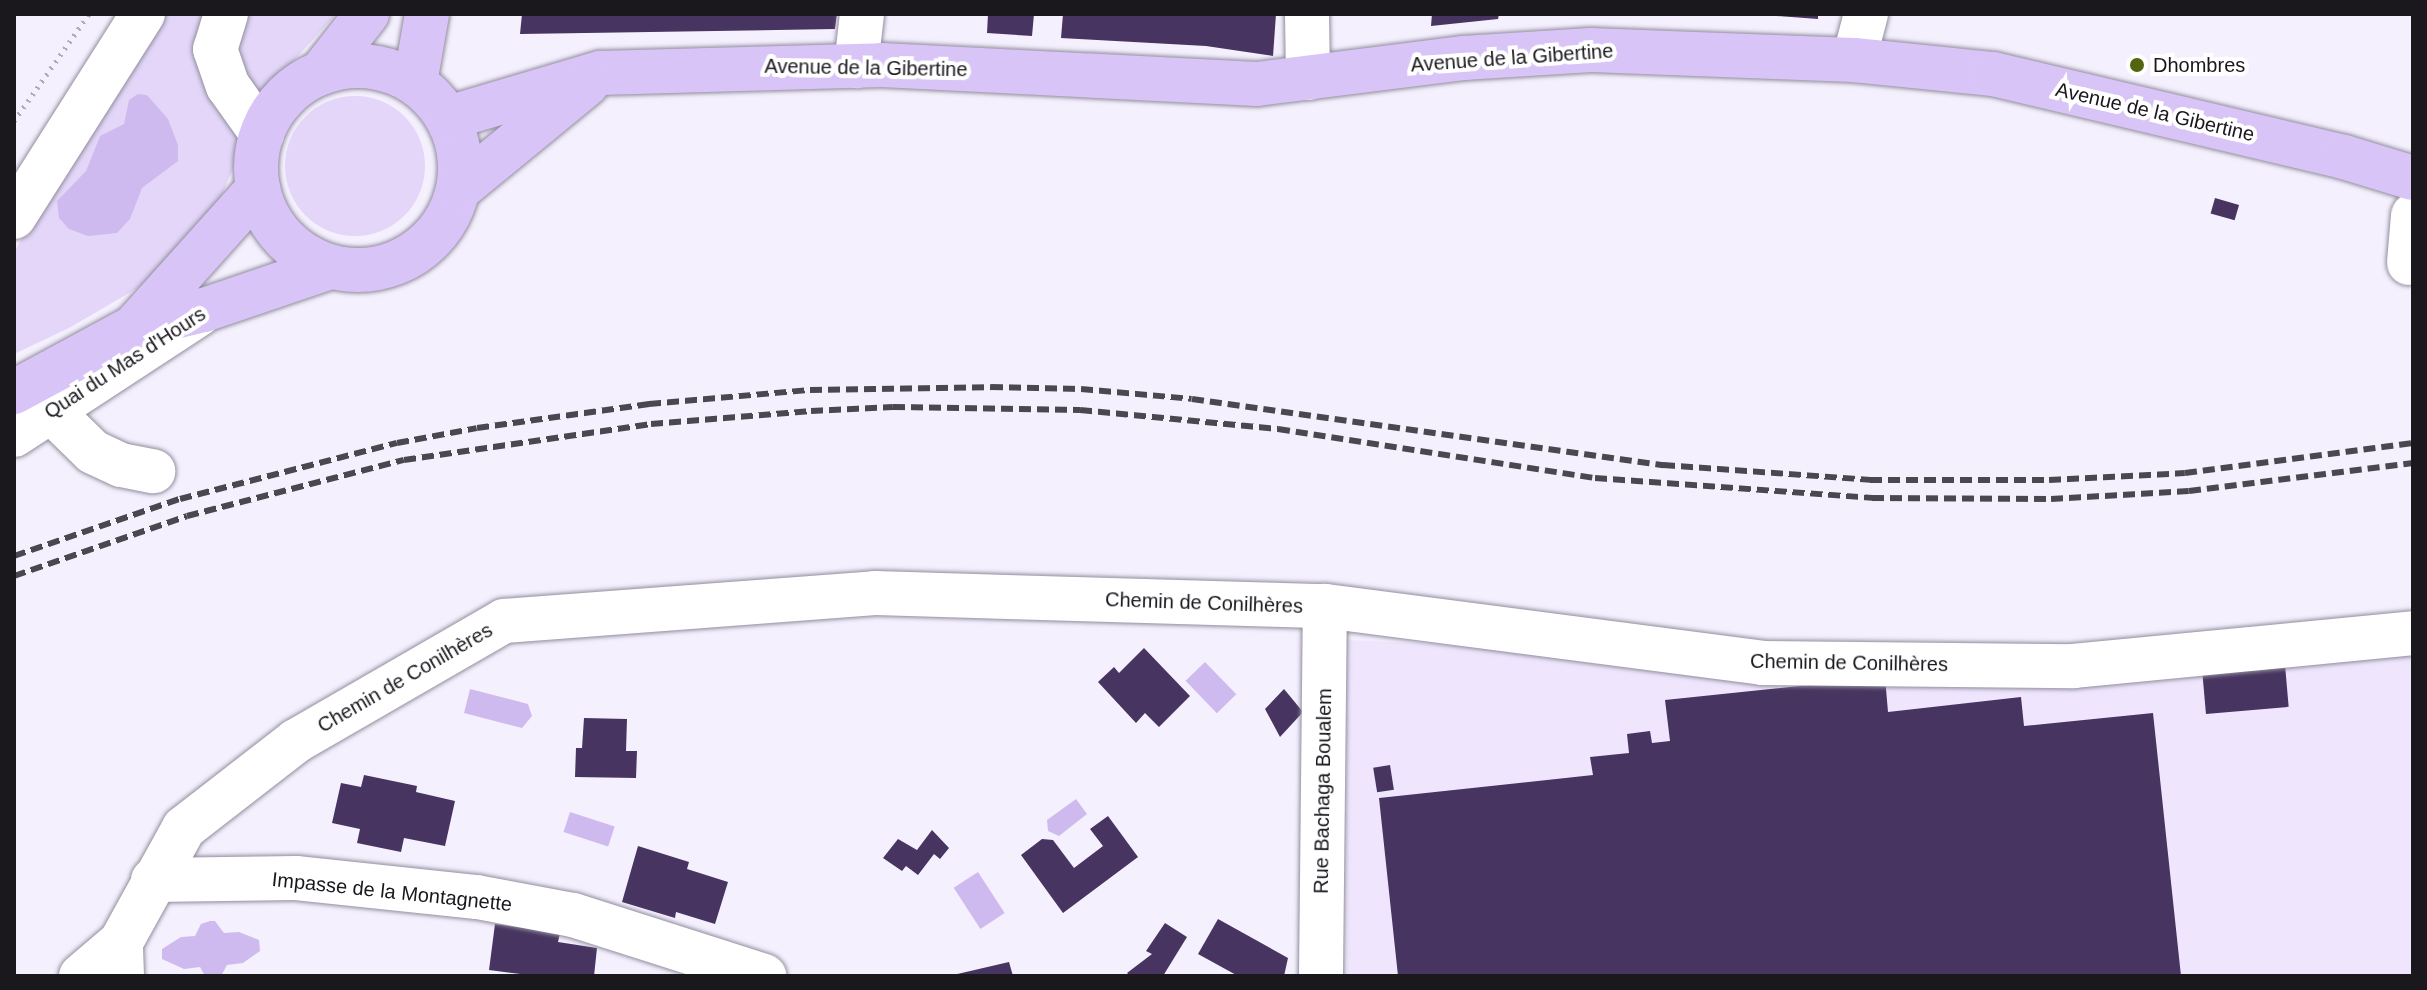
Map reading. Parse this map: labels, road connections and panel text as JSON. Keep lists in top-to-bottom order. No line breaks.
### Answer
{"streets":{"main road":["Avenue de la Gibertine","Quai du Mas d'Hours"],"street":["Chemin de Conilhères","Rue Bachaga Boualem","Impasse de la Montagnette"]},"crossings":[["Avenue de la Gibertine","Quai du Mas d'Hours"],["Chemin de Conilhères","Rue Bachaga Boualem"],["Chemin de Conilhères","Impasse de la Montagnette"]],"places":["Dhombres"]}
